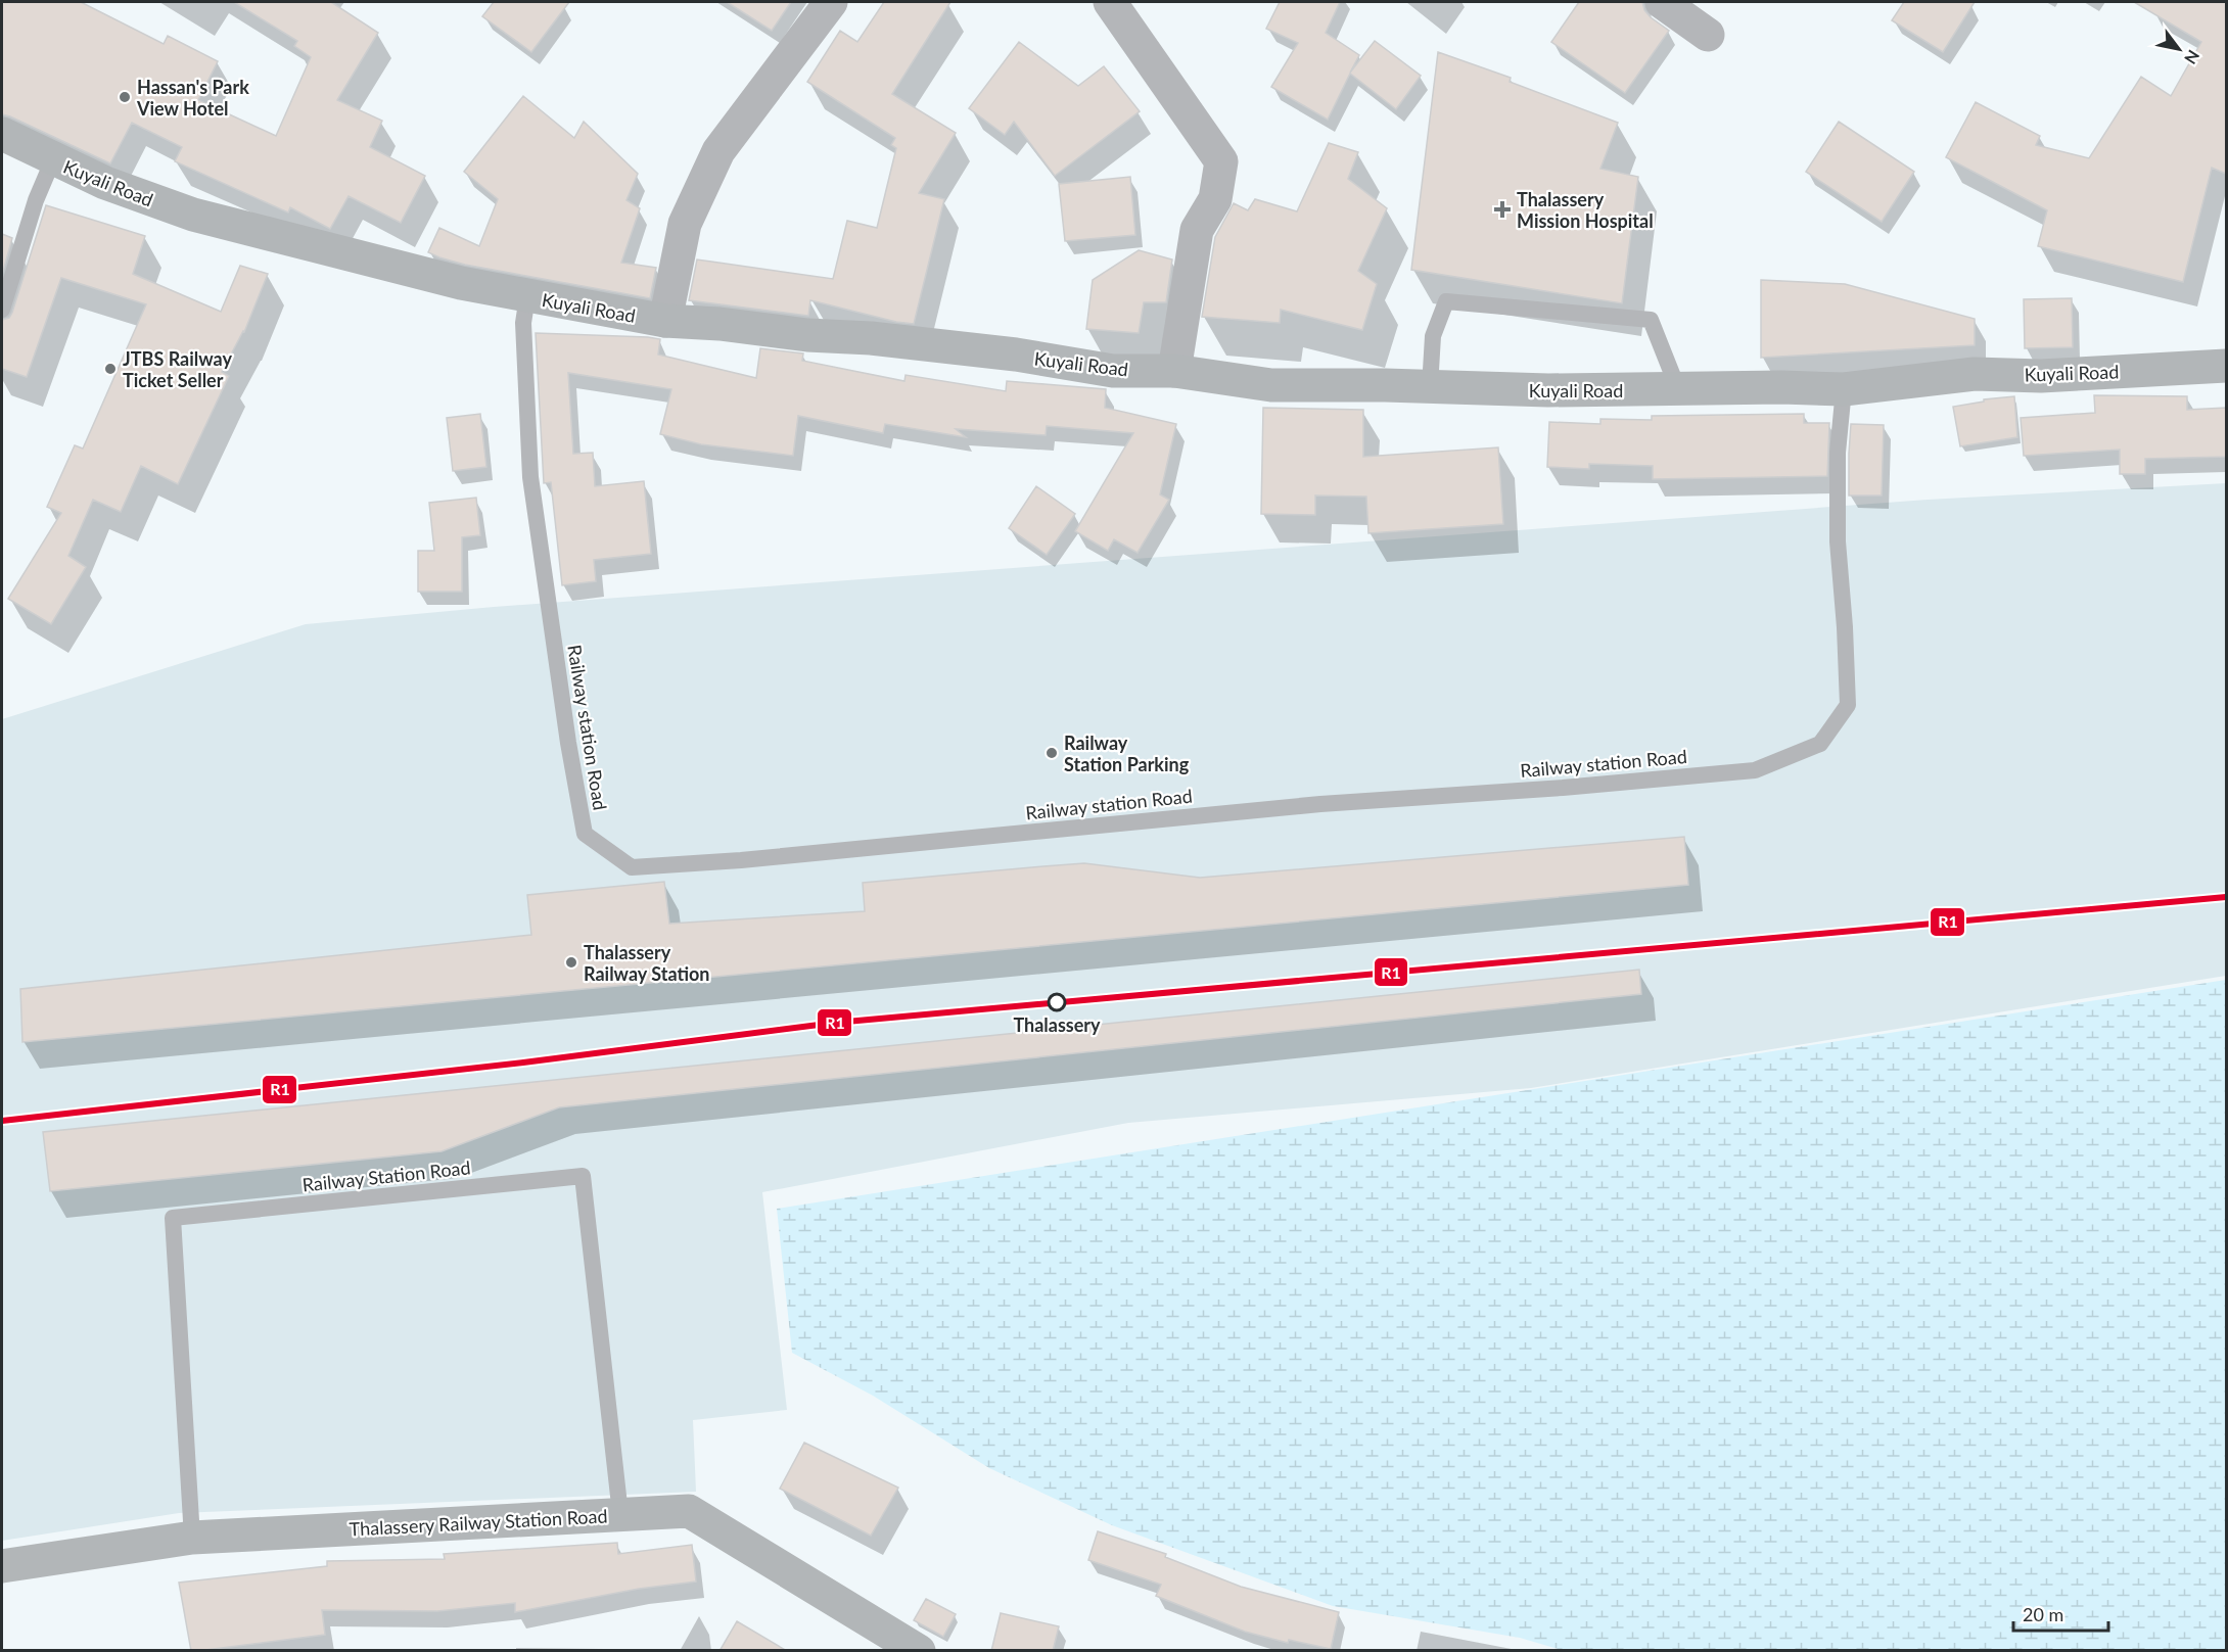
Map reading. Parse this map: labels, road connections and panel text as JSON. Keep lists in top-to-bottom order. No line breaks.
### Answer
{"streets":{"main road":["Kuyali Road","Thalassery Railway Station Road"],"lane":["Railway station Road","Railway Station Road"]},"crossings":[["Kuyali Road","Railway station Road"],["Railway Station Road","Thalassery Railway Station Road"]],"places":{"other":["Hassan's Park View Hotel","JTBS Railway Ticket Seller","Railway Station Parking","Thalassery Railway Station","Thalassery"],"health":["Thalassery Mission Hospital"]},"lines":["transit line R1"],"scale_bar":"20 m","north":"bottom right"}
